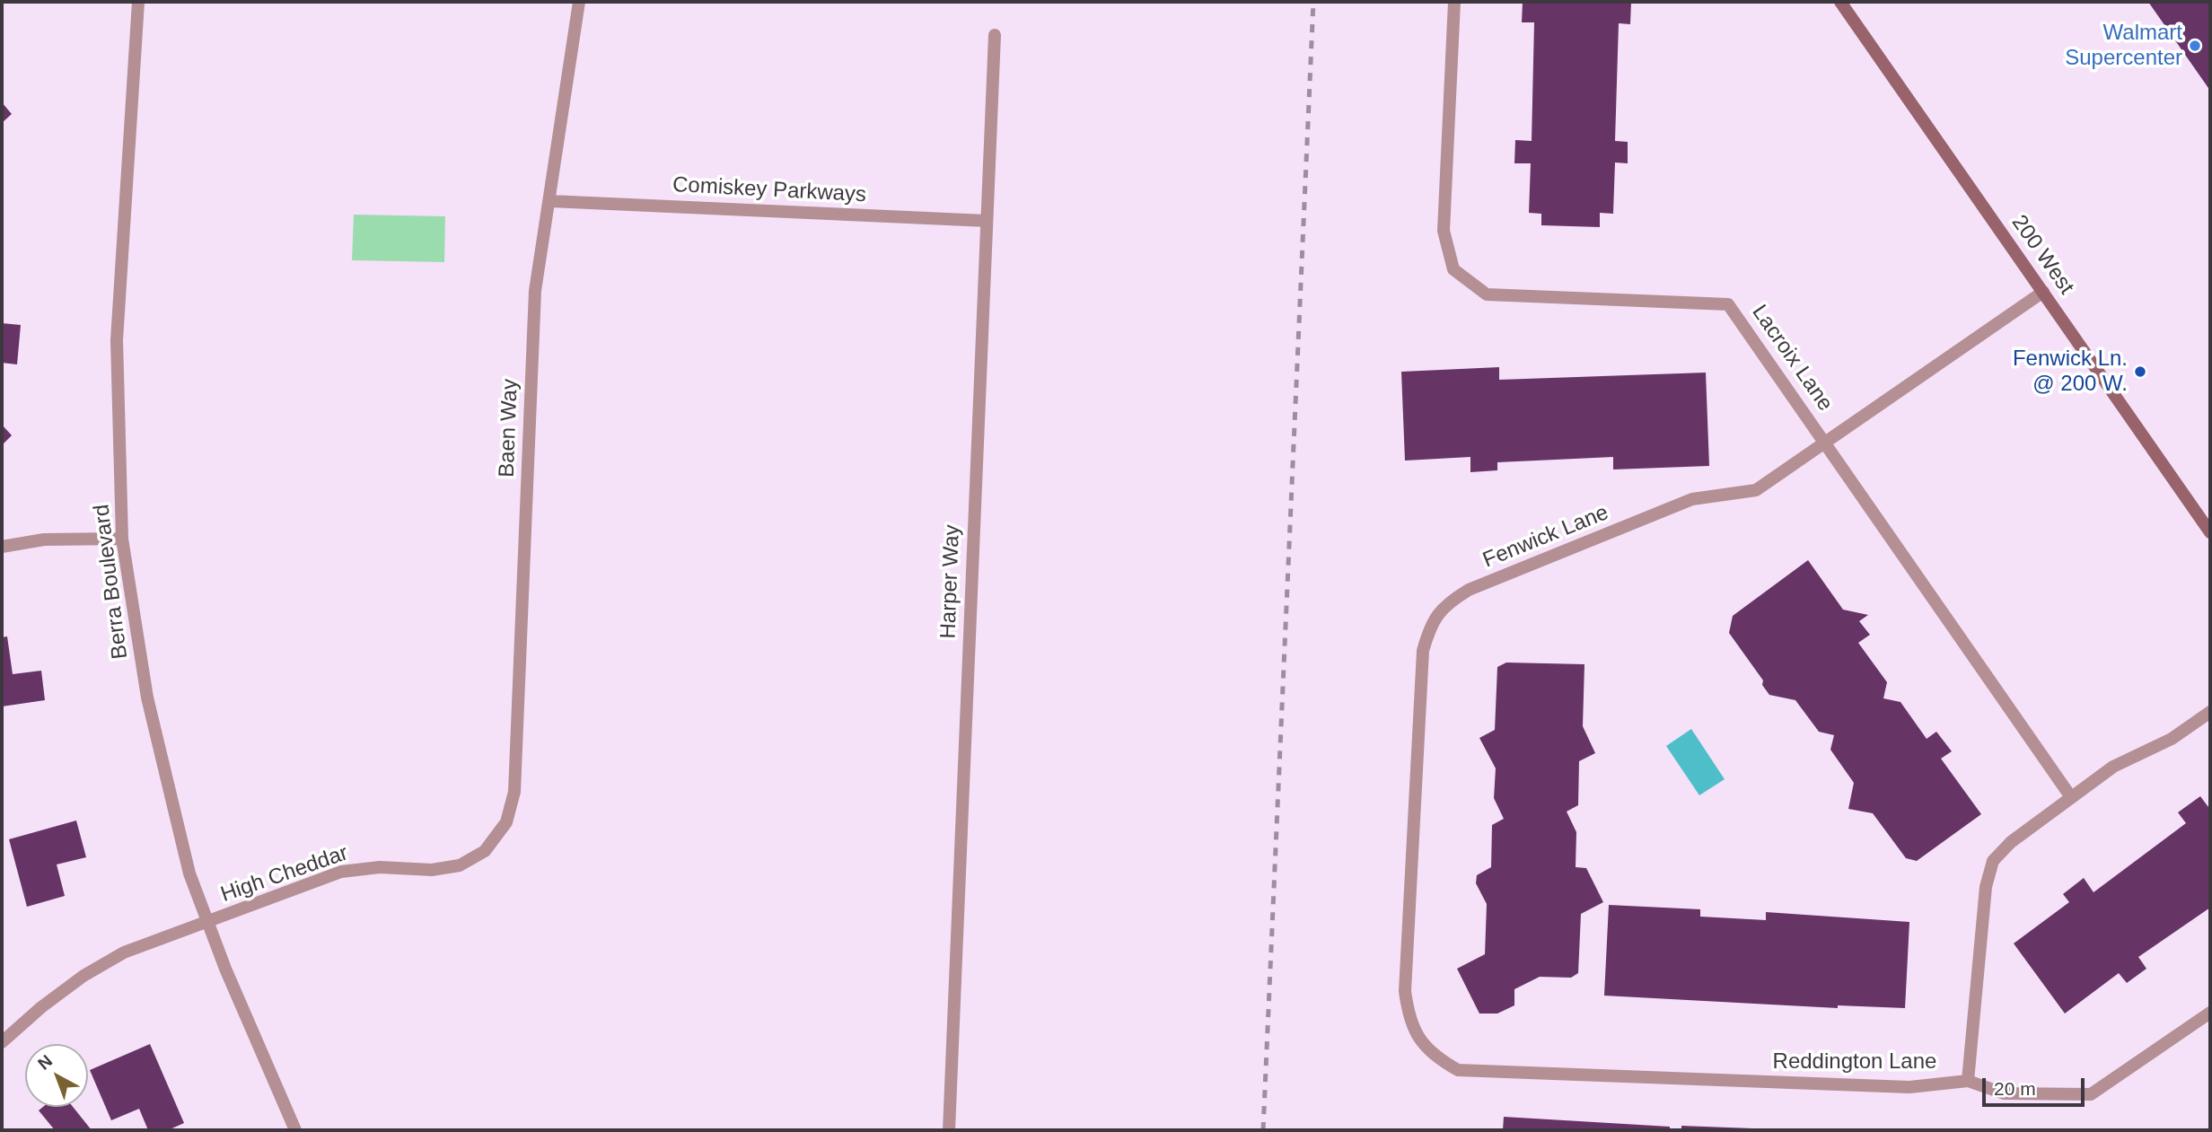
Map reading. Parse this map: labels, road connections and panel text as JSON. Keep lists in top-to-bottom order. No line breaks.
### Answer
{"streets":{"street":["Comiskey Parkways","200 West","Lacroix Lane","Baen Way","Fenwick Lane","Berra Boulevard","Harper Way","High Cheddar","Reddington Lane"]},"crossings":[["Comiskey Parkways","Baen Way"],["Comiskey Parkways","Harper Way"],["200 West","Fenwick Lane"],["Lacroix Lane","Fenwick Lane"],["Lacroix Lane","Reddington Lane"],["Baen Way","High Cheddar"],["Fenwick Lane","Reddington Lane"],["Berra Boulevard","High Cheddar"]],"places":["Walmart Supercenter","Fenwick Ln. @ 200 W."],"scale_bar":"20 m","north":"top left"}
